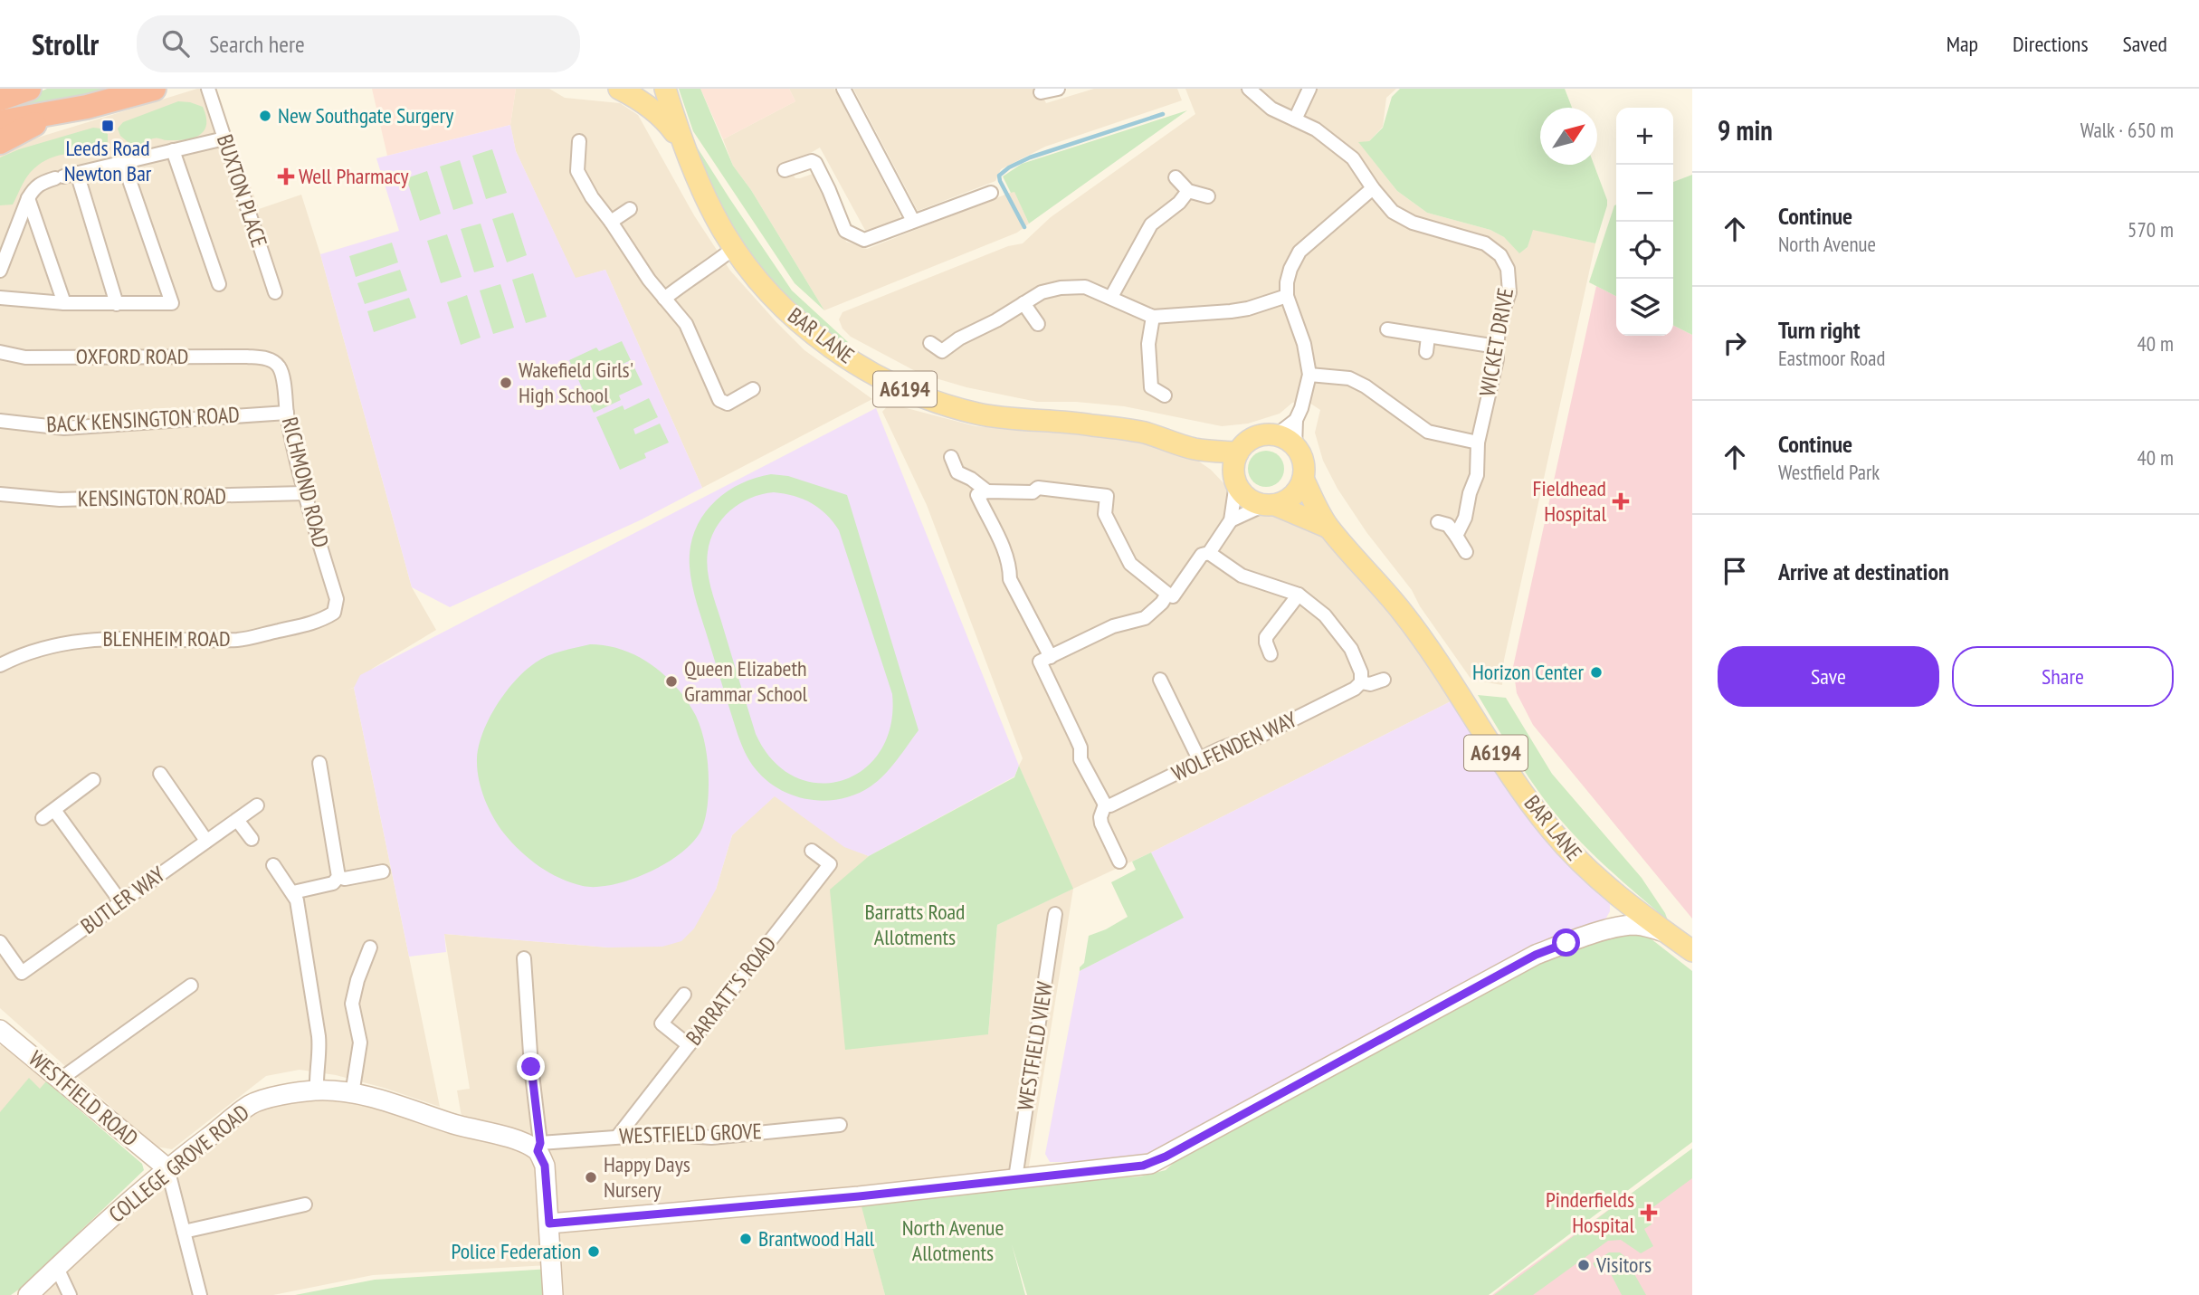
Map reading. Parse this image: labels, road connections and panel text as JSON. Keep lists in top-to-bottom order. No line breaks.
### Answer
{"streets":{"main road":["BAR LANE","A6194"],"street":["BUXTON PLACE","WICKET DRIVE","OXFORD ROAD","BACK KENSINGTON ROAD","RICHMOND ROAD","KENSINGTON ROAD","BLENHEIM ROAD","WOLFENDEN WAY","BUTLER WAY","BARRATT'S ROAD","WESTFIELD VIEW","WESTFIELD ROAD","WESTFIELD GROVE","COLLEGE GROVE ROAD"]},"crossings":[["BAR LANE","A6194"],["OXFORD ROAD","RICHMOND ROAD"],["BACK KENSINGTON ROAD","RICHMOND ROAD"],["RICHMOND ROAD","KENSINGTON ROAD"],["RICHMOND ROAD","BLENHEIM ROAD"],["BARRATT'S ROAD","WESTFIELD GROVE"],["WESTFIELD ROAD","COLLEGE GROVE ROAD"],["WESTFIELD GROVE","COLLEGE GROVE ROAD"]],"parks":["Barratts Road Allotments","North Avenue Allotments"],"places":{"other":["New Southgate Surgery","Wakefield Girls' High School","Horizon Center","Queen Elizabeth Grammar School","Happy Days Nursery","Brantwood Hall","Police Federation","Visitors"],"transit":["Leeds Road Newton Bar"],"health":["Well Pharmacy","Fieldhead Hospital","Pinderfields Hospital"]},"north":"top right","page":{"header":"Strollr","search":"Search here","nav":["Map","Directions","Saved"],"heading":["9 min","Walk · 650 m"],"map_buttons":["+","−"],"list":[["Continue","North Avenue","570 m"],["Turn right","Eastmoor Road","40 m"],["Continue","Westfield Park","40 m"],"Arrive at destination"],"buttons":["Save","Share"]}}
